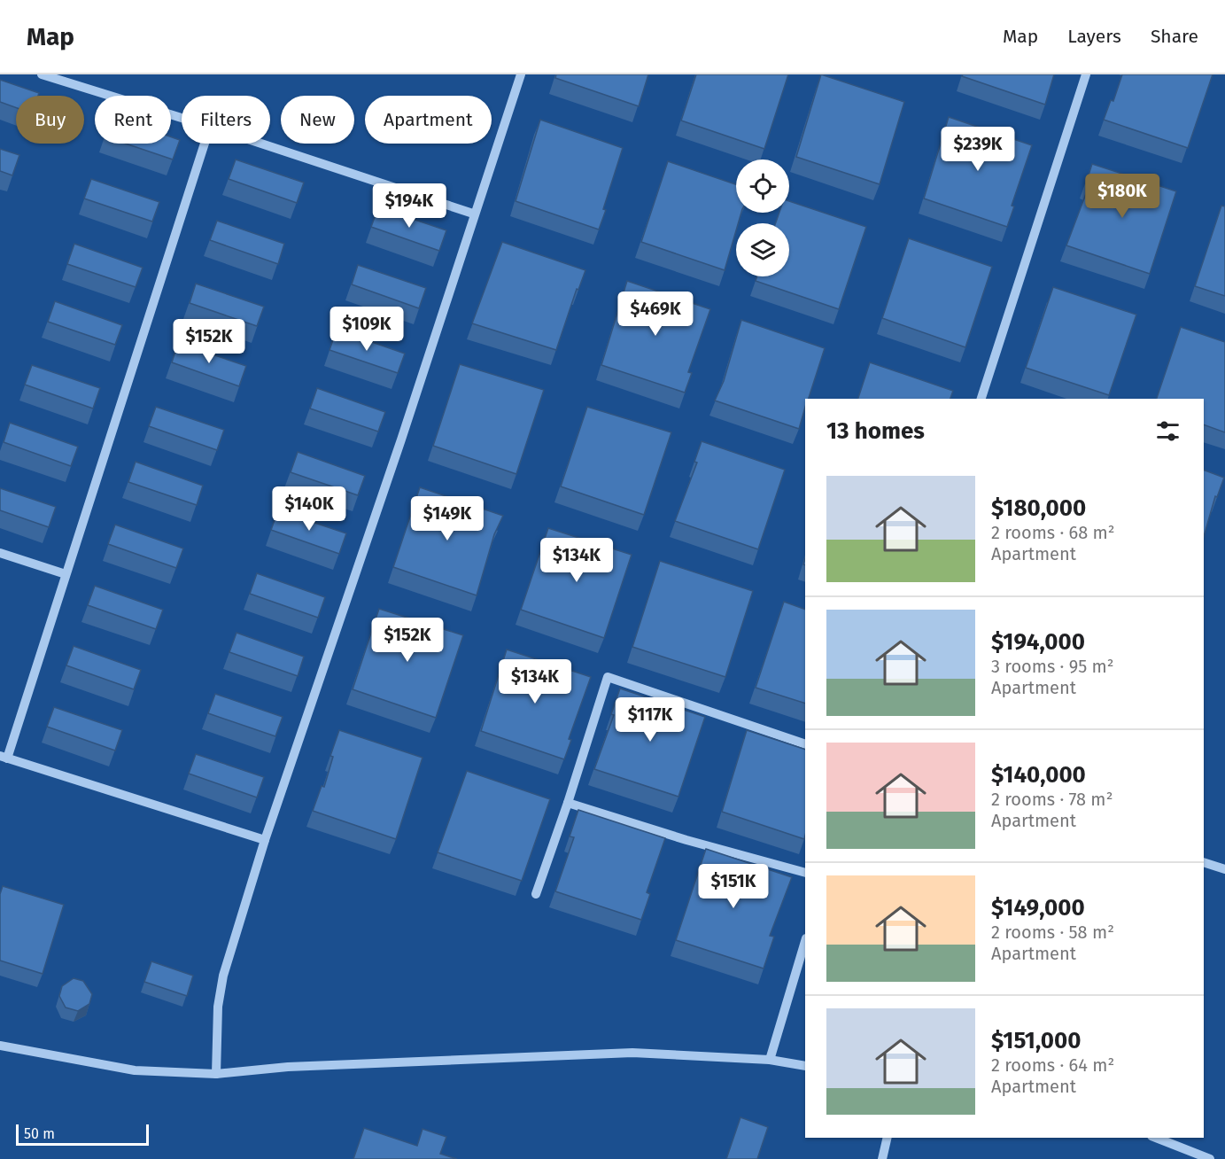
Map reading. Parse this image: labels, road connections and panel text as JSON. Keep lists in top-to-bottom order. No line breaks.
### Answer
{"scale_bar":"50 m","page":{"header":"Map","nav":["Map","Layers","Share"],"chip":["Buy","Rent","Filters","New","Apartment"],"price":["$239K","$180K","$194K","$469K","$109K","$152K","$140K","$149K","$134K","$152K","$134K","$117K","$151K"],"heading":"13 homes","list":[{"name":"$180,000","note":"2 rooms · 68 m² · Apartment"},{"name":"$194,000","note":"3 rooms · 95 m² · Apartment"},{"name":"$140,000","note":"2 rooms · 78 m² · Apartment"},{"name":"$149,000","note":"2 rooms · 58 m² · Apartment"},{"name":"$151,000","note":"2 rooms · 64 m² · Apartment"}],"scale":"50 m"}}
